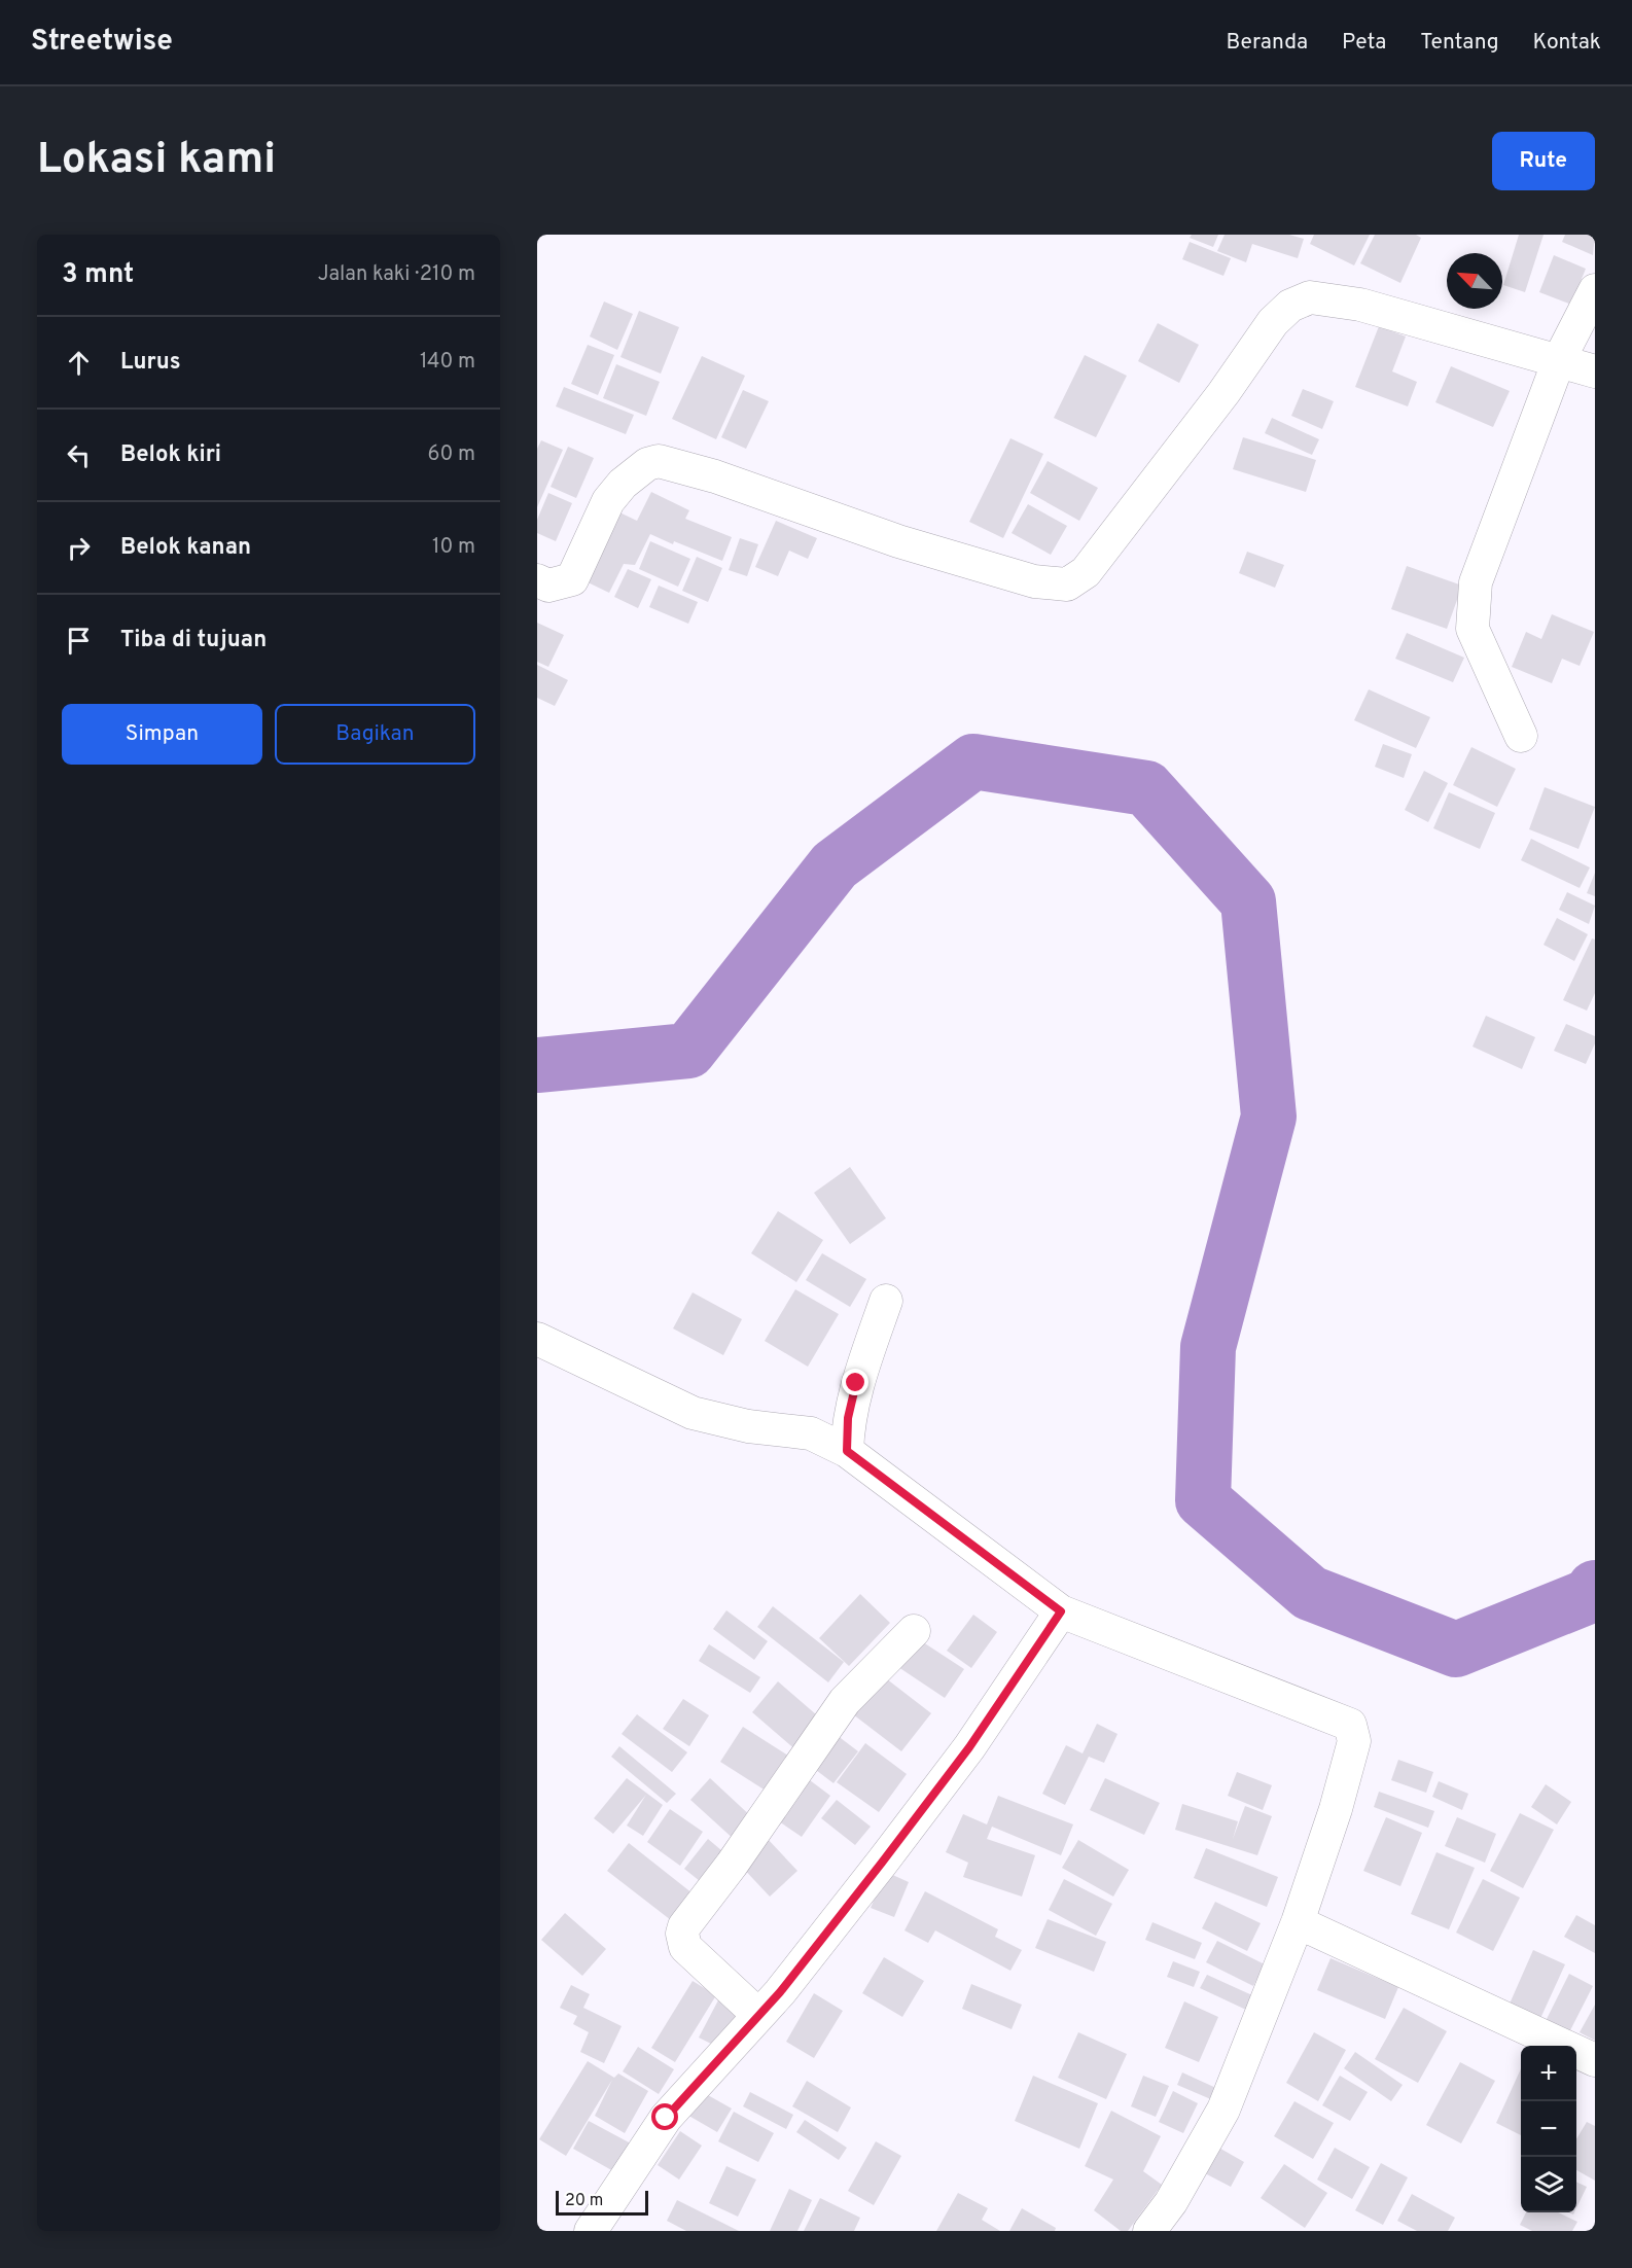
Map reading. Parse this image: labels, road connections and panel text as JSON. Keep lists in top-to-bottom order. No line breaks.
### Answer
{"scale_bar":"20 m","north":"top left","page":{"header":"Streetwise","nav":["Beranda","Peta","Tentang","Kontak"],"buttons":["Rute",["Simpan","Bagikan"]],"title":"Lokasi kami","heading":["3 mnt","Jalan kaki · 210 m"],"list":[["Lurus","140 m"],["Belok kiri","60 m"],["Belok kanan","10 m"],"Tiba di tujuan"],"map_buttons":["+","−"],"scale":"20 m"}}
